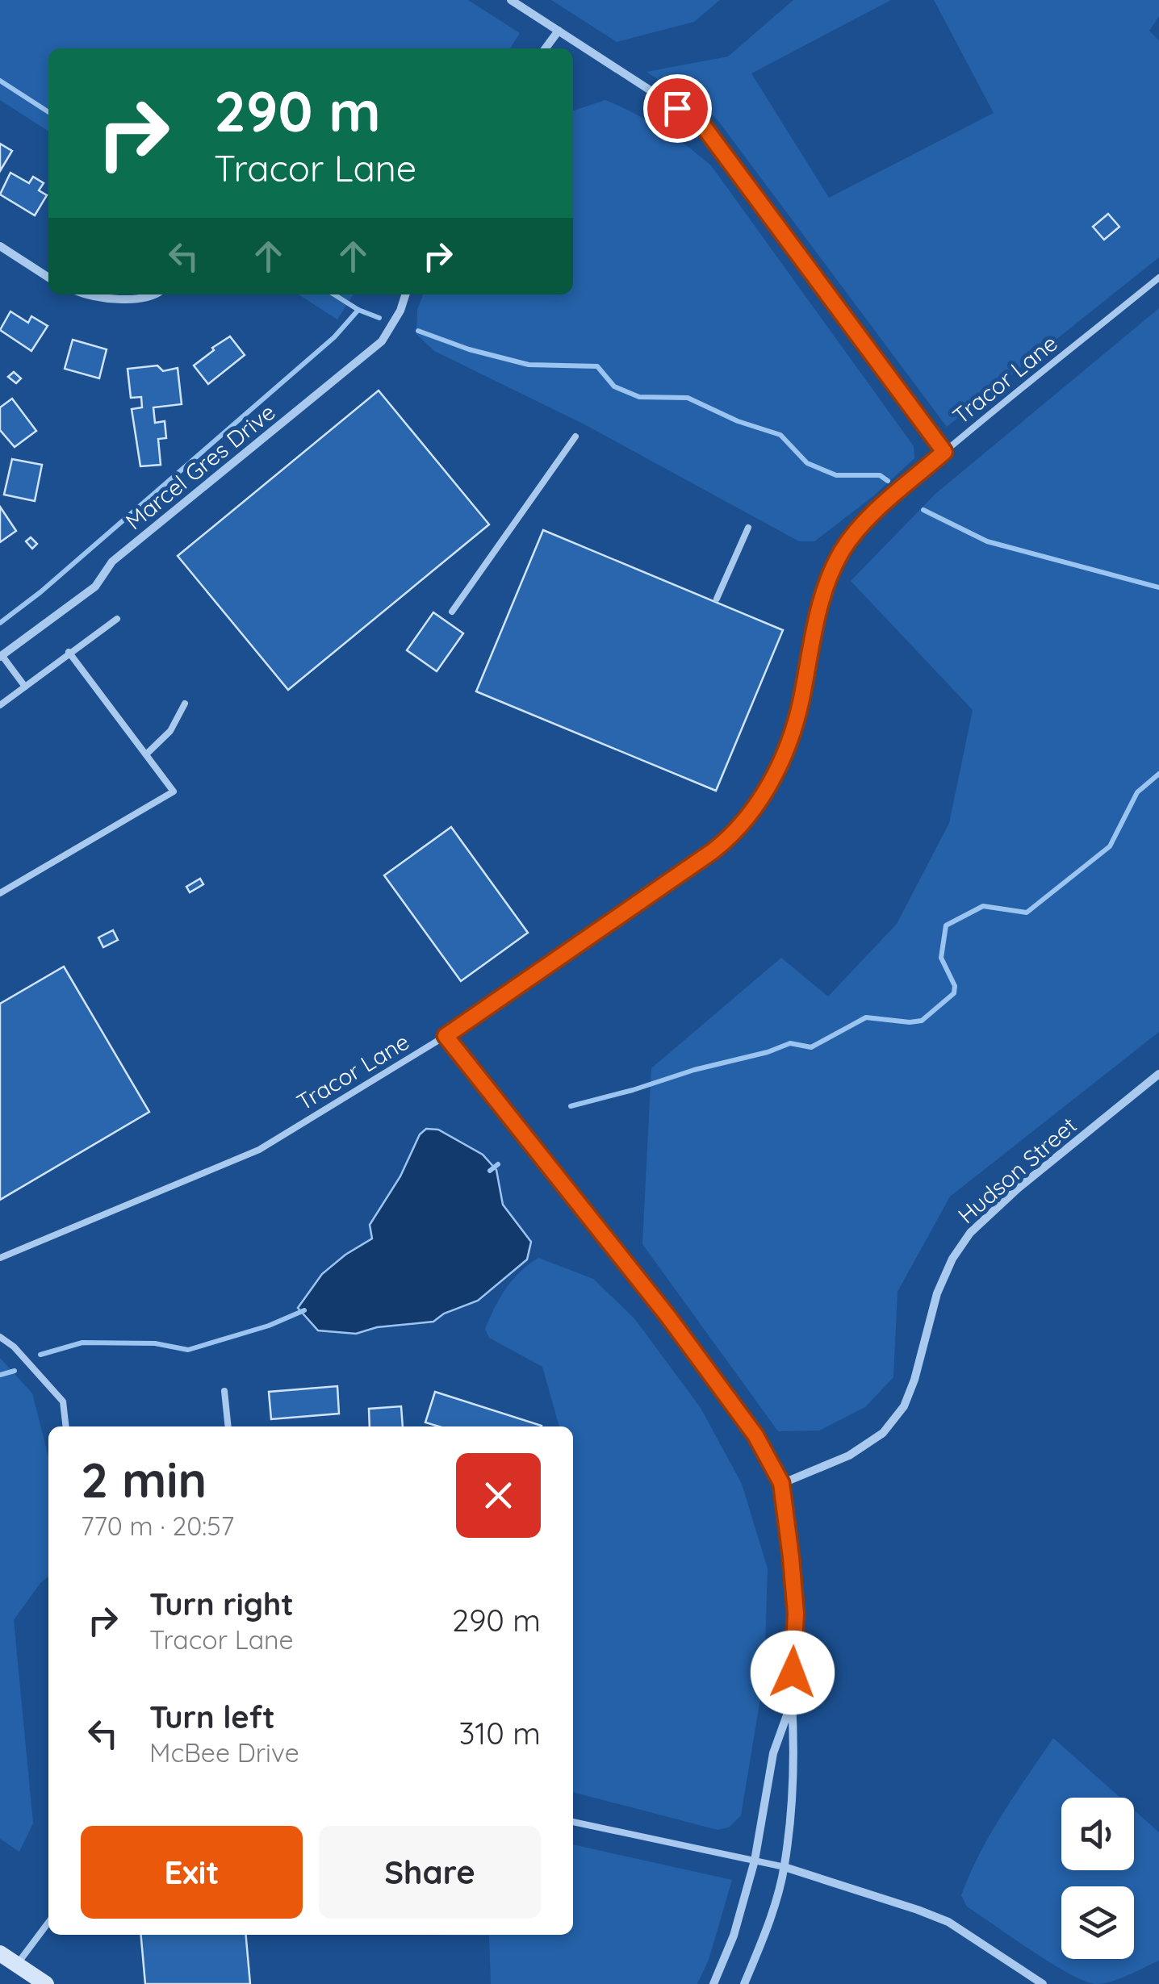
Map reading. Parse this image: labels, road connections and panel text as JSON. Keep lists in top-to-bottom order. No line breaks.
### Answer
{"streets":{"street":["Marcel Gres Drive","Hudson Street"],"lane":["Tracor Lane"]},"page":{"turn":["290 m","Tracor Lane"],"heading":["2 min","770 m · 20:57"],"list":[{"name":"Turn right","note":"Tracor Lane","value":"290 m"},{"name":"Turn left","note":"McBee Drive","value":"310 m"}],"buttons":["Exit","Share"]}}
